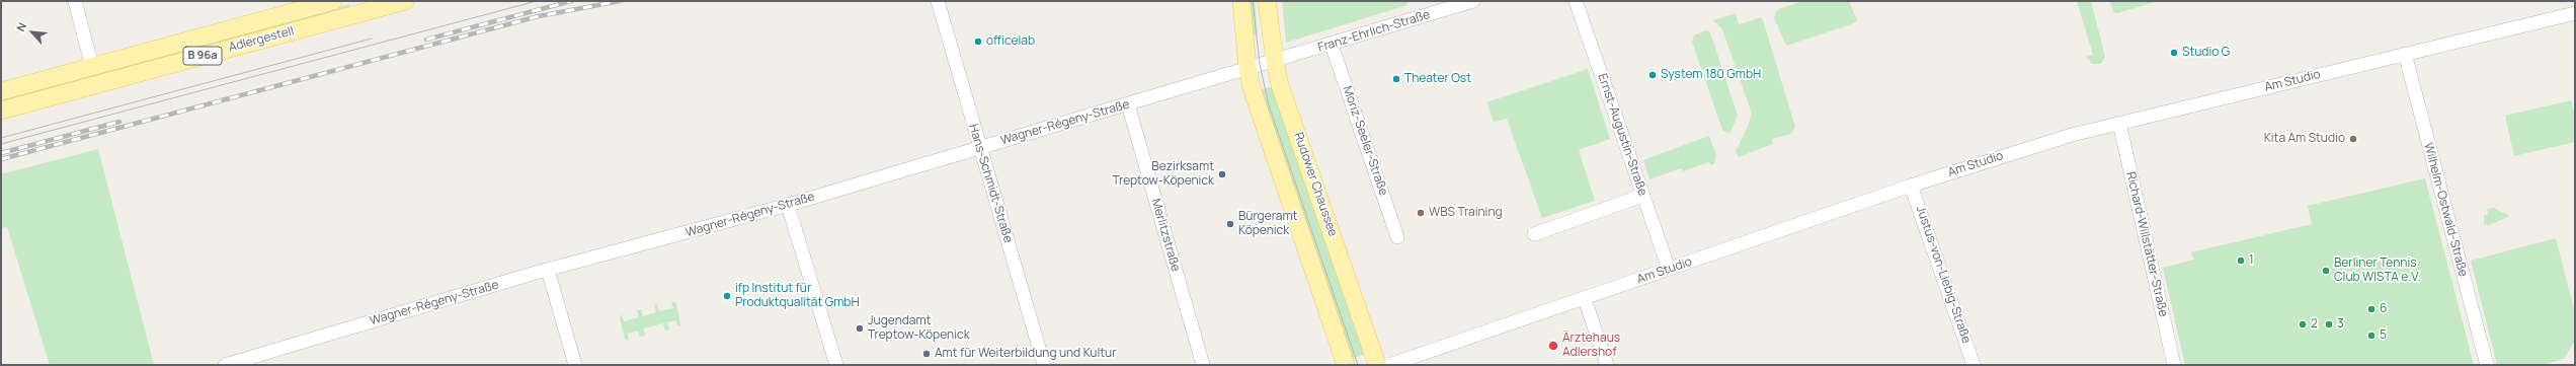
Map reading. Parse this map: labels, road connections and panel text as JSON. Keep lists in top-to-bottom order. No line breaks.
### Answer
{"streets":{"main road":["Adlergestell","B 96a","Rudower Chaussee"],"street":["Franz-Ehrlich-Straße","Am Studio","Wagner-Régeny-Straße","Ernst-Augustin-Straße","Moriz-Seeler-Straße","Hans-Schmidt-Straße","Wilhelm-Ostwald-Straße","Merlitzstraße","Richard-Willstätter-Straße","Justus-von-Liebig-Straße"]},"crossings":[["Franz-Ehrlich-Straße","Wagner-Régeny-Straße"],["Franz-Ehrlich-Straße","Moriz-Seeler-Straße"],["Franz-Ehrlich-Straße","Rudower Chaussee"],["Am Studio","Ernst-Augustin-Straße"],["Am Studio","Wilhelm-Ostwald-Straße"],["Am Studio","Richard-Willstätter-Straße"],["Am Studio","Justus-von-Liebig-Straße"],["Wagner-Régeny-Straße","Hans-Schmidt-Straße"],["Wagner-Régeny-Straße","Rudower Chaussee"],["Wagner-Régeny-Straße","Merlitzstraße"]],"places":["officelab","Studio G","System 180 GmbH","Theater Ost","Kita Am Studio","Bezirksamt Treptow-Köpenick","WBS Training","Bürgeramt Köpenick","1","Berliner Tennis Club WISTA e.V.","ifp Institut für Produktqualität GmbH","6","2","3","Jugendamt Treptow-Köpenick","5","Ärztehaus Adlershof","Amt für Weiterbildung und Kultur"],"north":"top left"}
